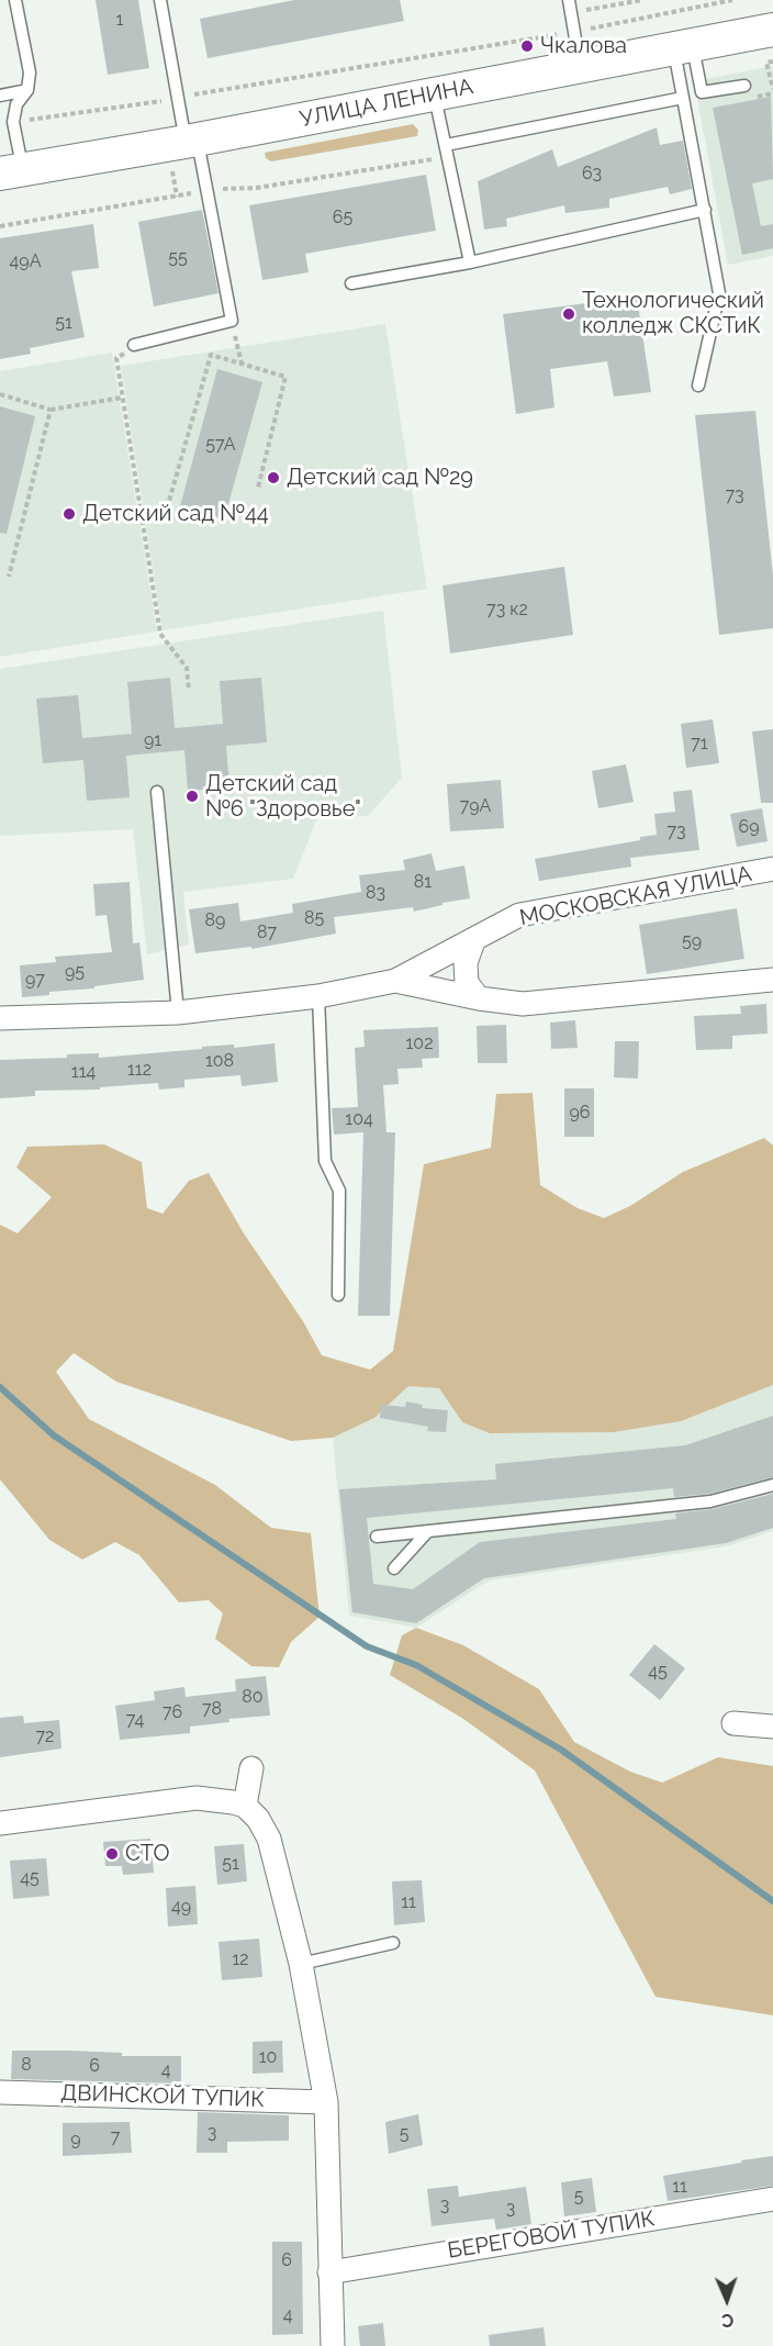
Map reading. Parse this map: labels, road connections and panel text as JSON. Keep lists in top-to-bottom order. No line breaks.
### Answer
{"streets":{"main road":["УЛИЦА ЛЕНИНА"],"street":["МОСКОВСКАЯ УЛИЦА","ДВИНСКОЙ ТУПИК","БЕРЕГОВОЙ ТУПИК"]},"places":["Чкалова","Технологический колледж СКСТиК","Детский сад №29","Детский сад №44","Детский сад №6 \"Здоровье\"","СТО"],"house_numbers":["1","63","65","55","49А","51","57А","73","73 к2","91","71","79А","69","73","81","83","85","89","87","59","95","97","102","108","112","114","96","104","45","80","78","76","74","72","51","45","11","49","12","10","8","6","4","3","5","7","9","11","5","3","3","6","4"],"north":"bottom"}
